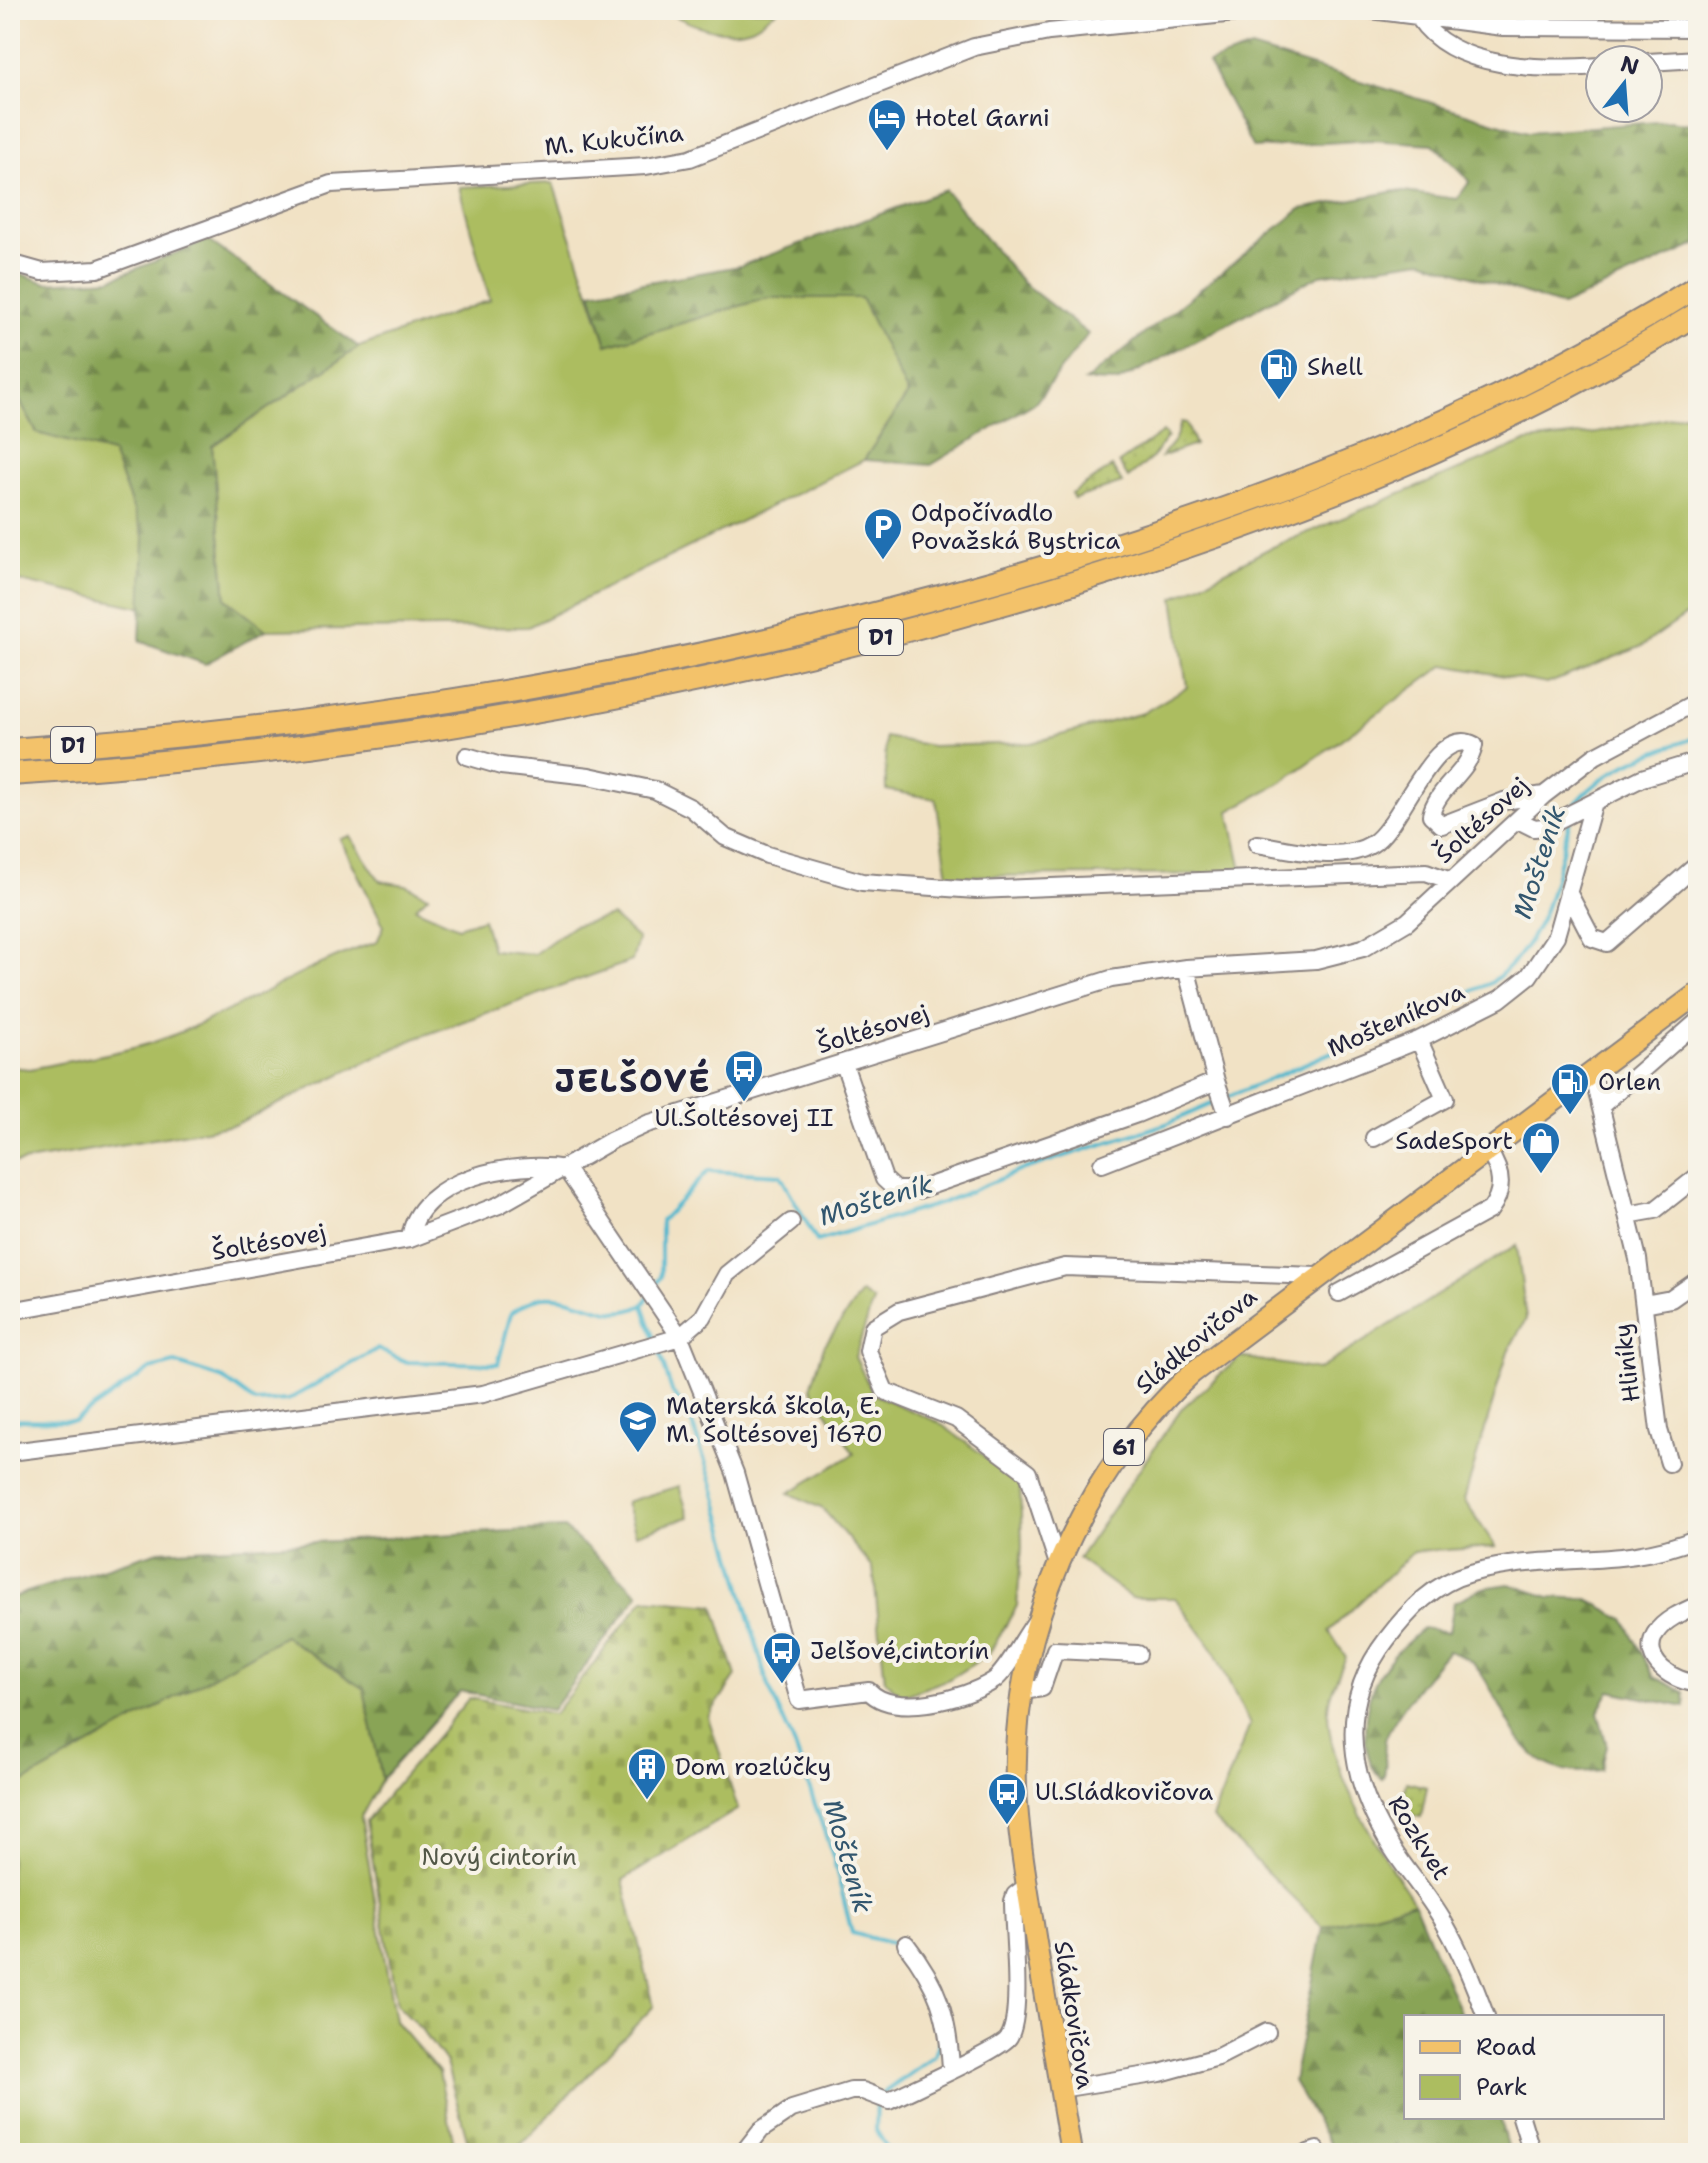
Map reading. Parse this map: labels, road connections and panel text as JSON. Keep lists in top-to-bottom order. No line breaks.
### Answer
{"streets":{"highway":["D1"],"main road":["Sládkovičova","61"],"street":["M. Kukučína","Šoltésovej","Mošteníkova","Hliníky","Rozkvet"]},"crossings":[["Šoltésovej","Mošteníkova"],["Sládkovičova","Hliníky"]],"districts":["JELŠOVÉ"],"water":["Mošteník"],"parks":["Nový cintorín"],"places":{"hotel":["Hotel Garni"],"fuel station":["Shell","Orlen"],"parking":["Odpočívadlo Považská Bystrica"],"bus stop":["Ul.Šoltésovej II","Jelšové,cintorín","Ul.Sládkovičova"],"shop":["SadeSport"],"school or university":["Materská škola, E. M. Šoltésovej 1670"],"building":["Dom rozlúčky"]},"legend":["Road","Park"],"north":"top"}
